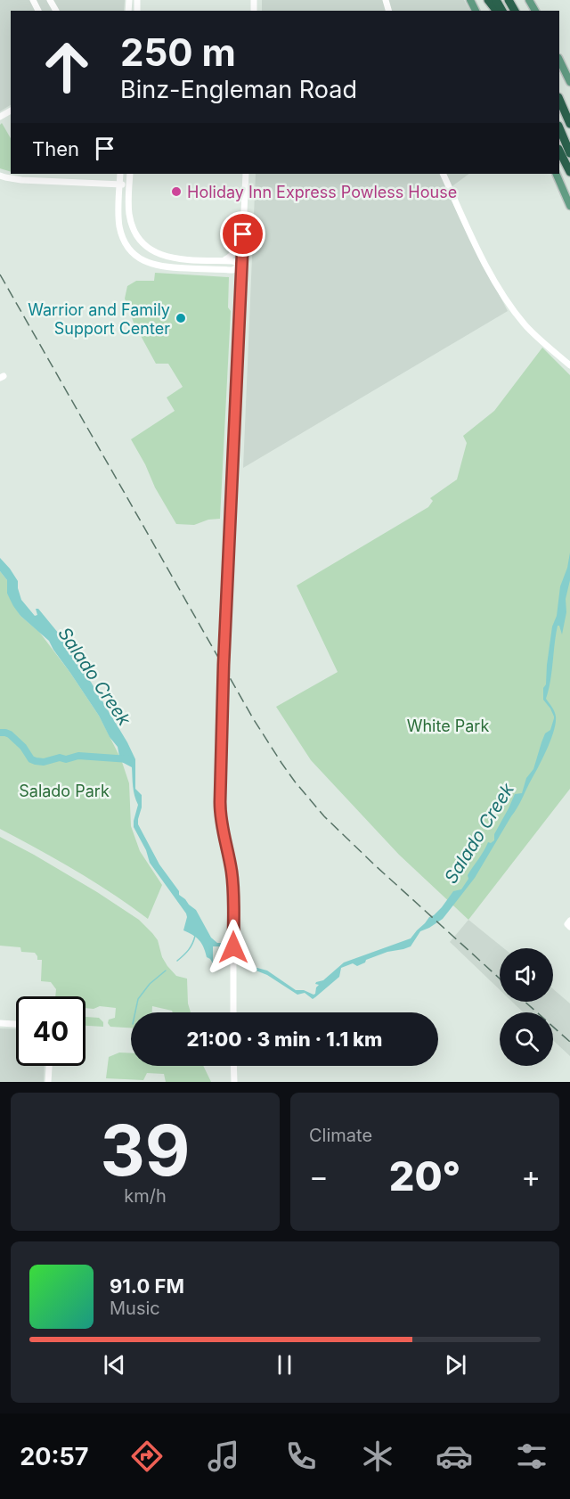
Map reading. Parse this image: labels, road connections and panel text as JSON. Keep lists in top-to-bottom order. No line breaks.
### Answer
{"water":["Salado Creek"],"parks":["White Park","Salado Park"],"places":["Holiday Inn Express Powless House","Warrior and Family Support Center"],"page":{"turn":["250 m","Binz-Engleman Road"],"then":"Then","limit":"40","trip":"21:00 · 3 min · 1.1 km","tile":[["39","km/h"],"Climate"],"heat":["−","20°","+"],"song":["91.0 FM","Music"],"tabs":"20:57"}}
